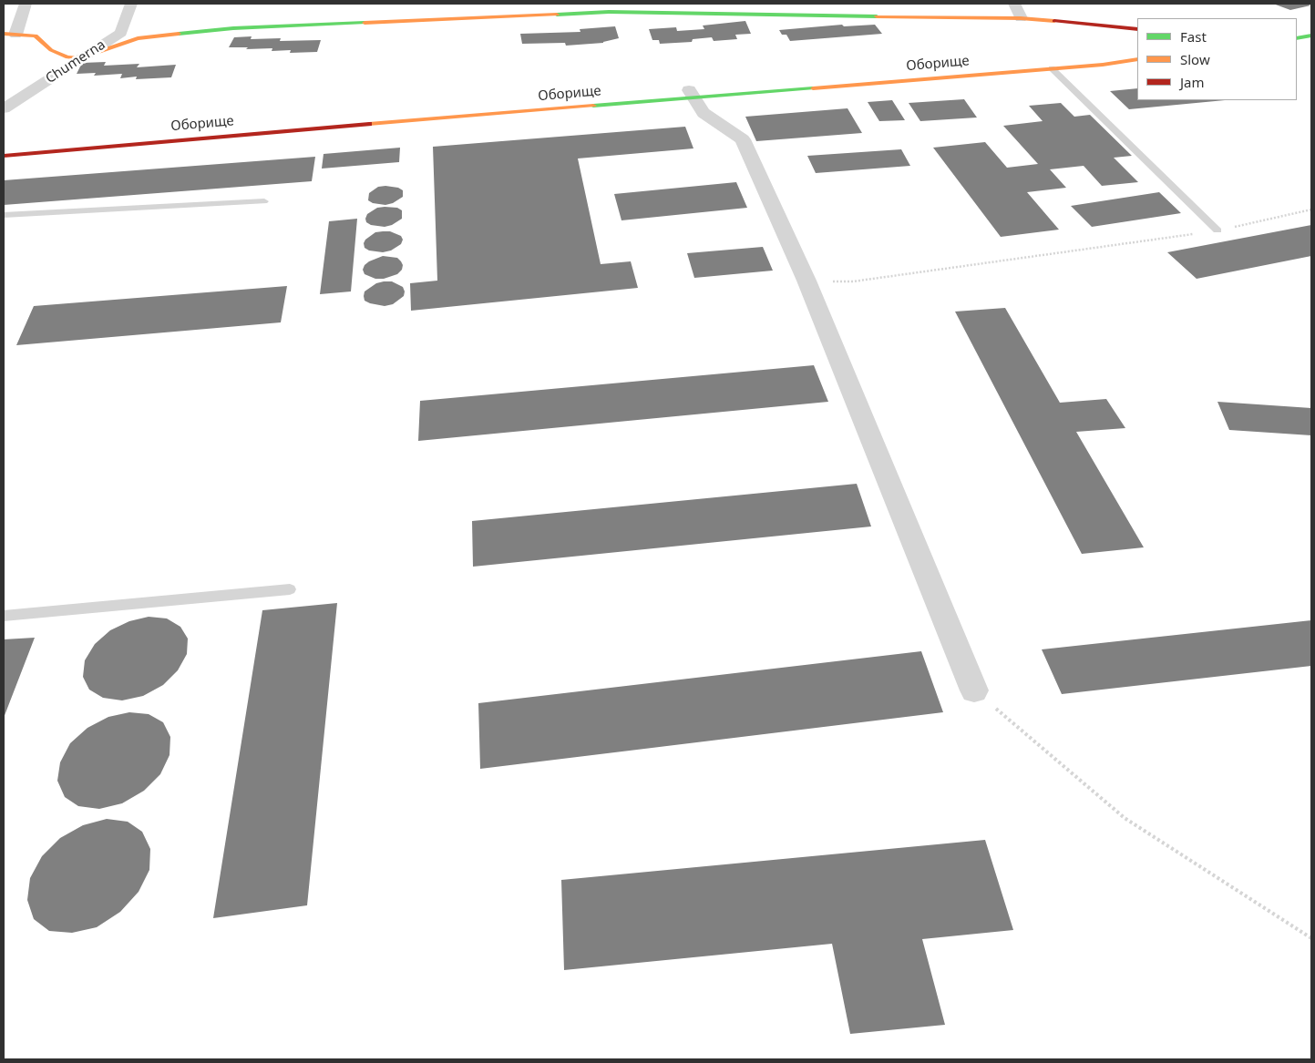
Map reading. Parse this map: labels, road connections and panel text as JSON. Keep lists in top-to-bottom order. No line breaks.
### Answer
{"streets":{"main road":["Оборище"],"street":["Chumerna"]},"legend":["Fast","Slow","Jam"]}
